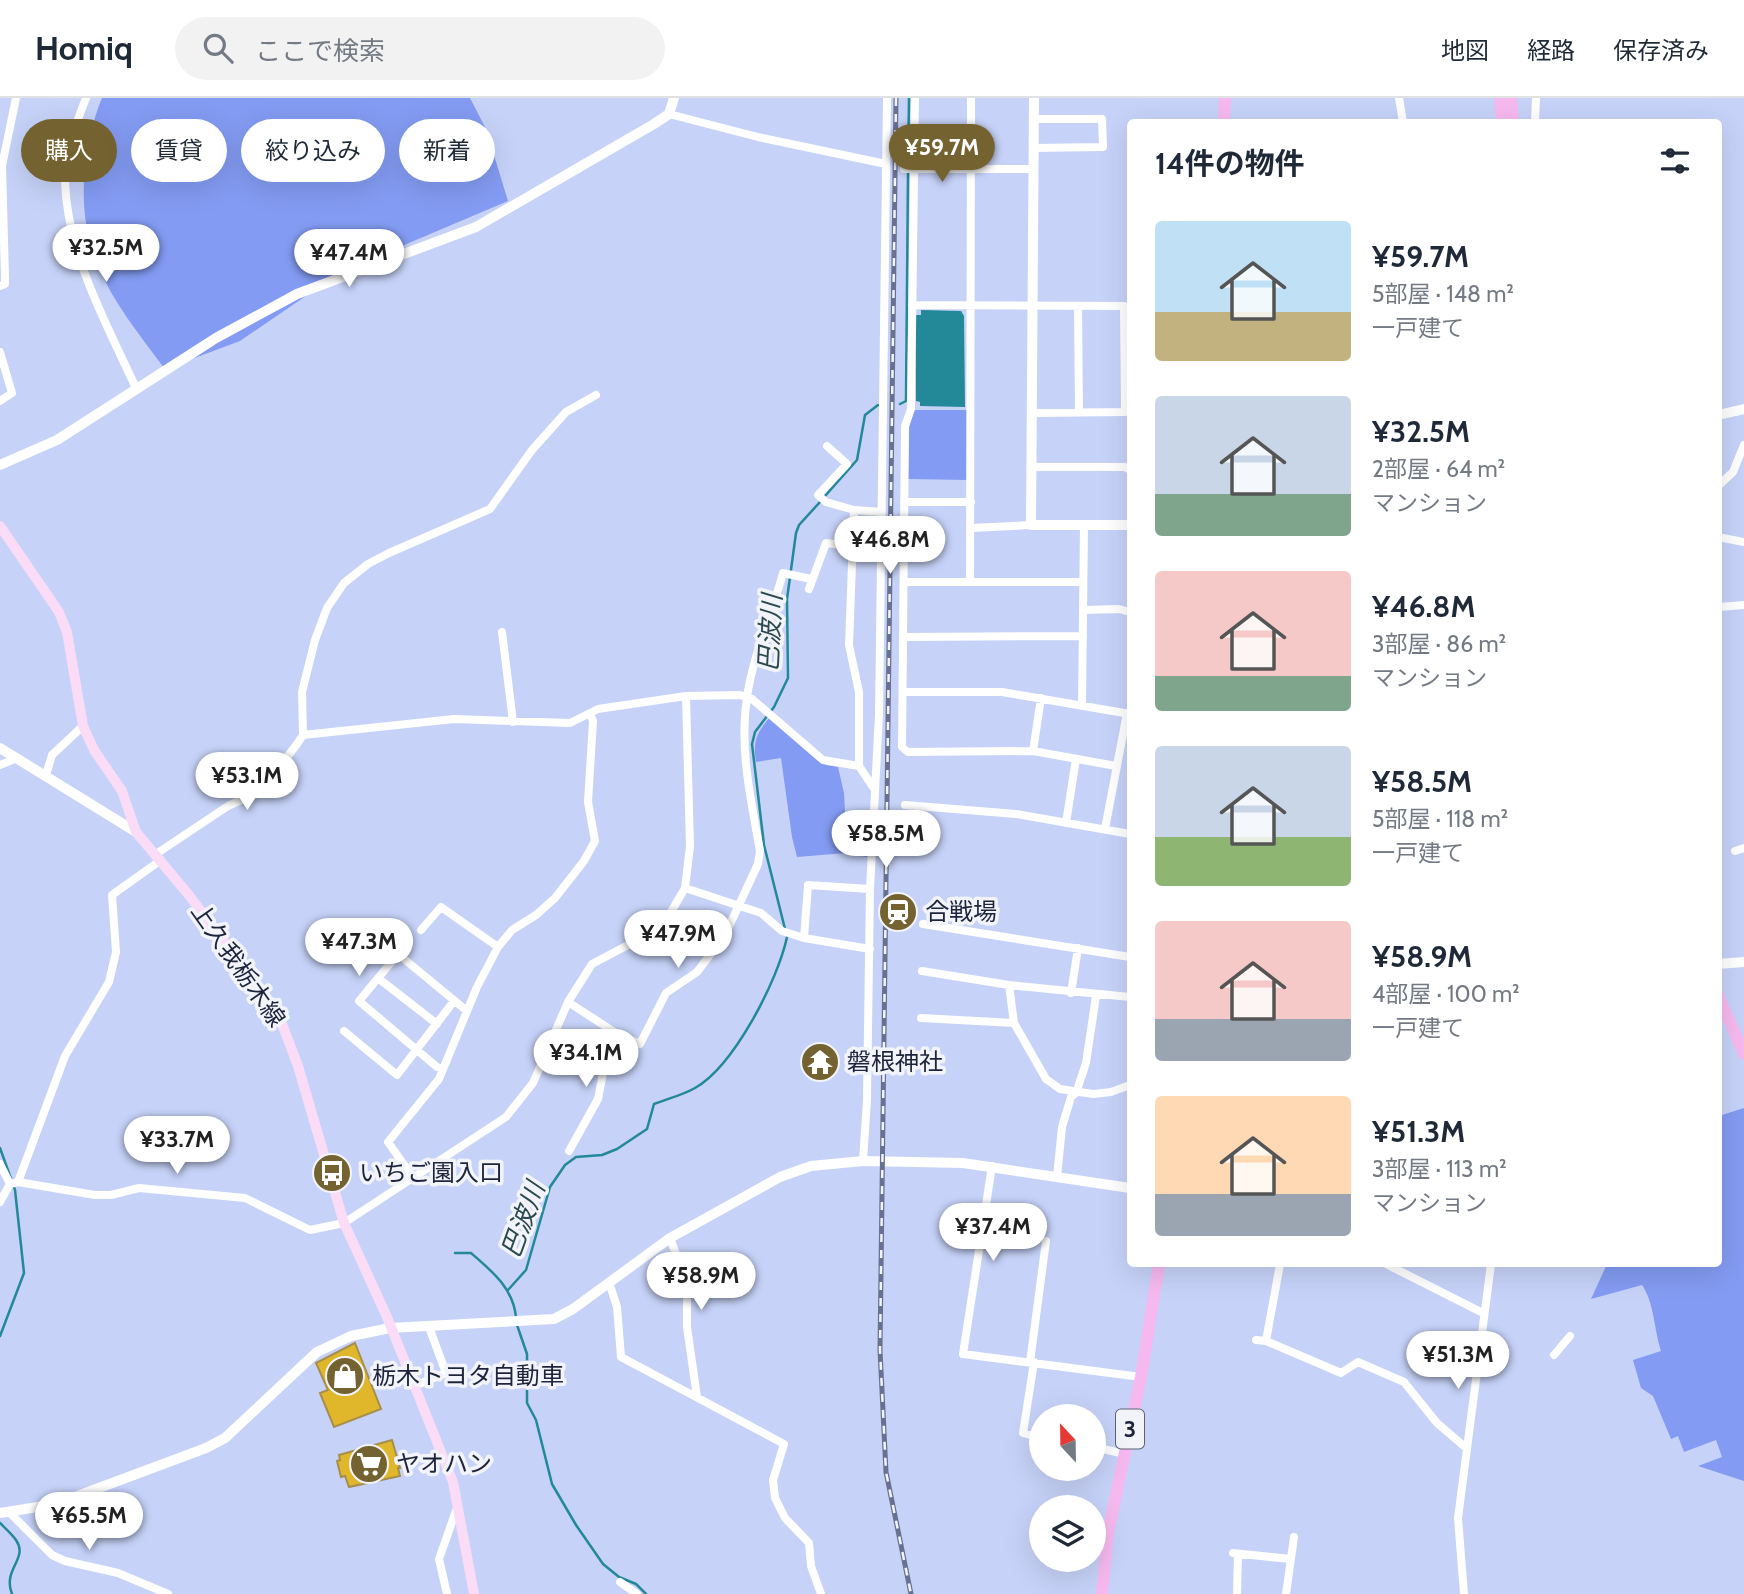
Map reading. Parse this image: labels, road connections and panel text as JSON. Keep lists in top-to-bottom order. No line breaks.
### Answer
{"streets":{"main road":["上久我栃木線","3"]},"water":["巴波川"],"places":{"station":["合戦場"],"temple":["磐根神社"],"bus stop":["いちご園入口"],"shop":["栃木トヨタ自動車"],"supermarket":["ヤオハン"]},"north":"top","page":{"header":"Homiq","search":"ここで検索","nav":["地図","経路","保存済み"],"chip":["購入","賃貸","絞り込み","新着"],"heading":"14件の物件","price":["¥59.7M","¥32.5M","¥47.4M","¥46.8M","¥53.1M","¥58.5M","¥47.9M","¥47.3M","¥34.1M","¥33.7M","¥37.4M","¥58.9M","¥51.3M","¥65.5M"],"list":[{"name":"¥59.7M","note":"5部屋 · 148 m² · 一戸建て"},{"name":"¥32.5M","note":"2部屋 · 64 m² · マンション"},{"name":"¥46.8M","note":"3部屋 · 86 m² · マンション"},{"name":"¥58.5M","note":"5部屋 · 118 m² · 一戸建て"},{"name":"¥58.9M","note":"4部屋 · 100 m² · 一戸建て"},{"name":"¥51.3M","note":"3部屋 · 113 m² · マンション"}]}}
